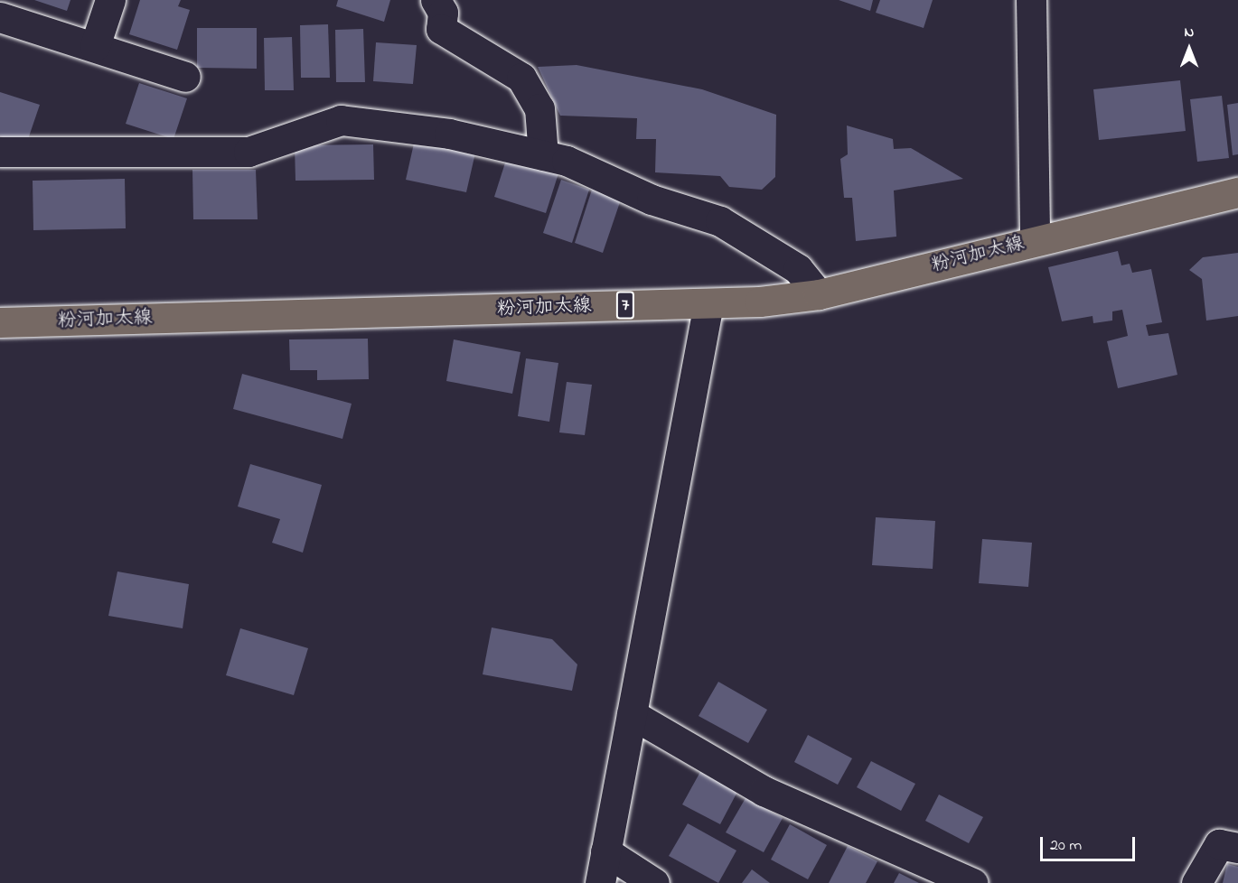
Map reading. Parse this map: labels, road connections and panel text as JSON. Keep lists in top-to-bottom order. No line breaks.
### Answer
{"streets":{"main road":["粉河加太線","7"]},"scale_bar":"20 m","north":"top"}
